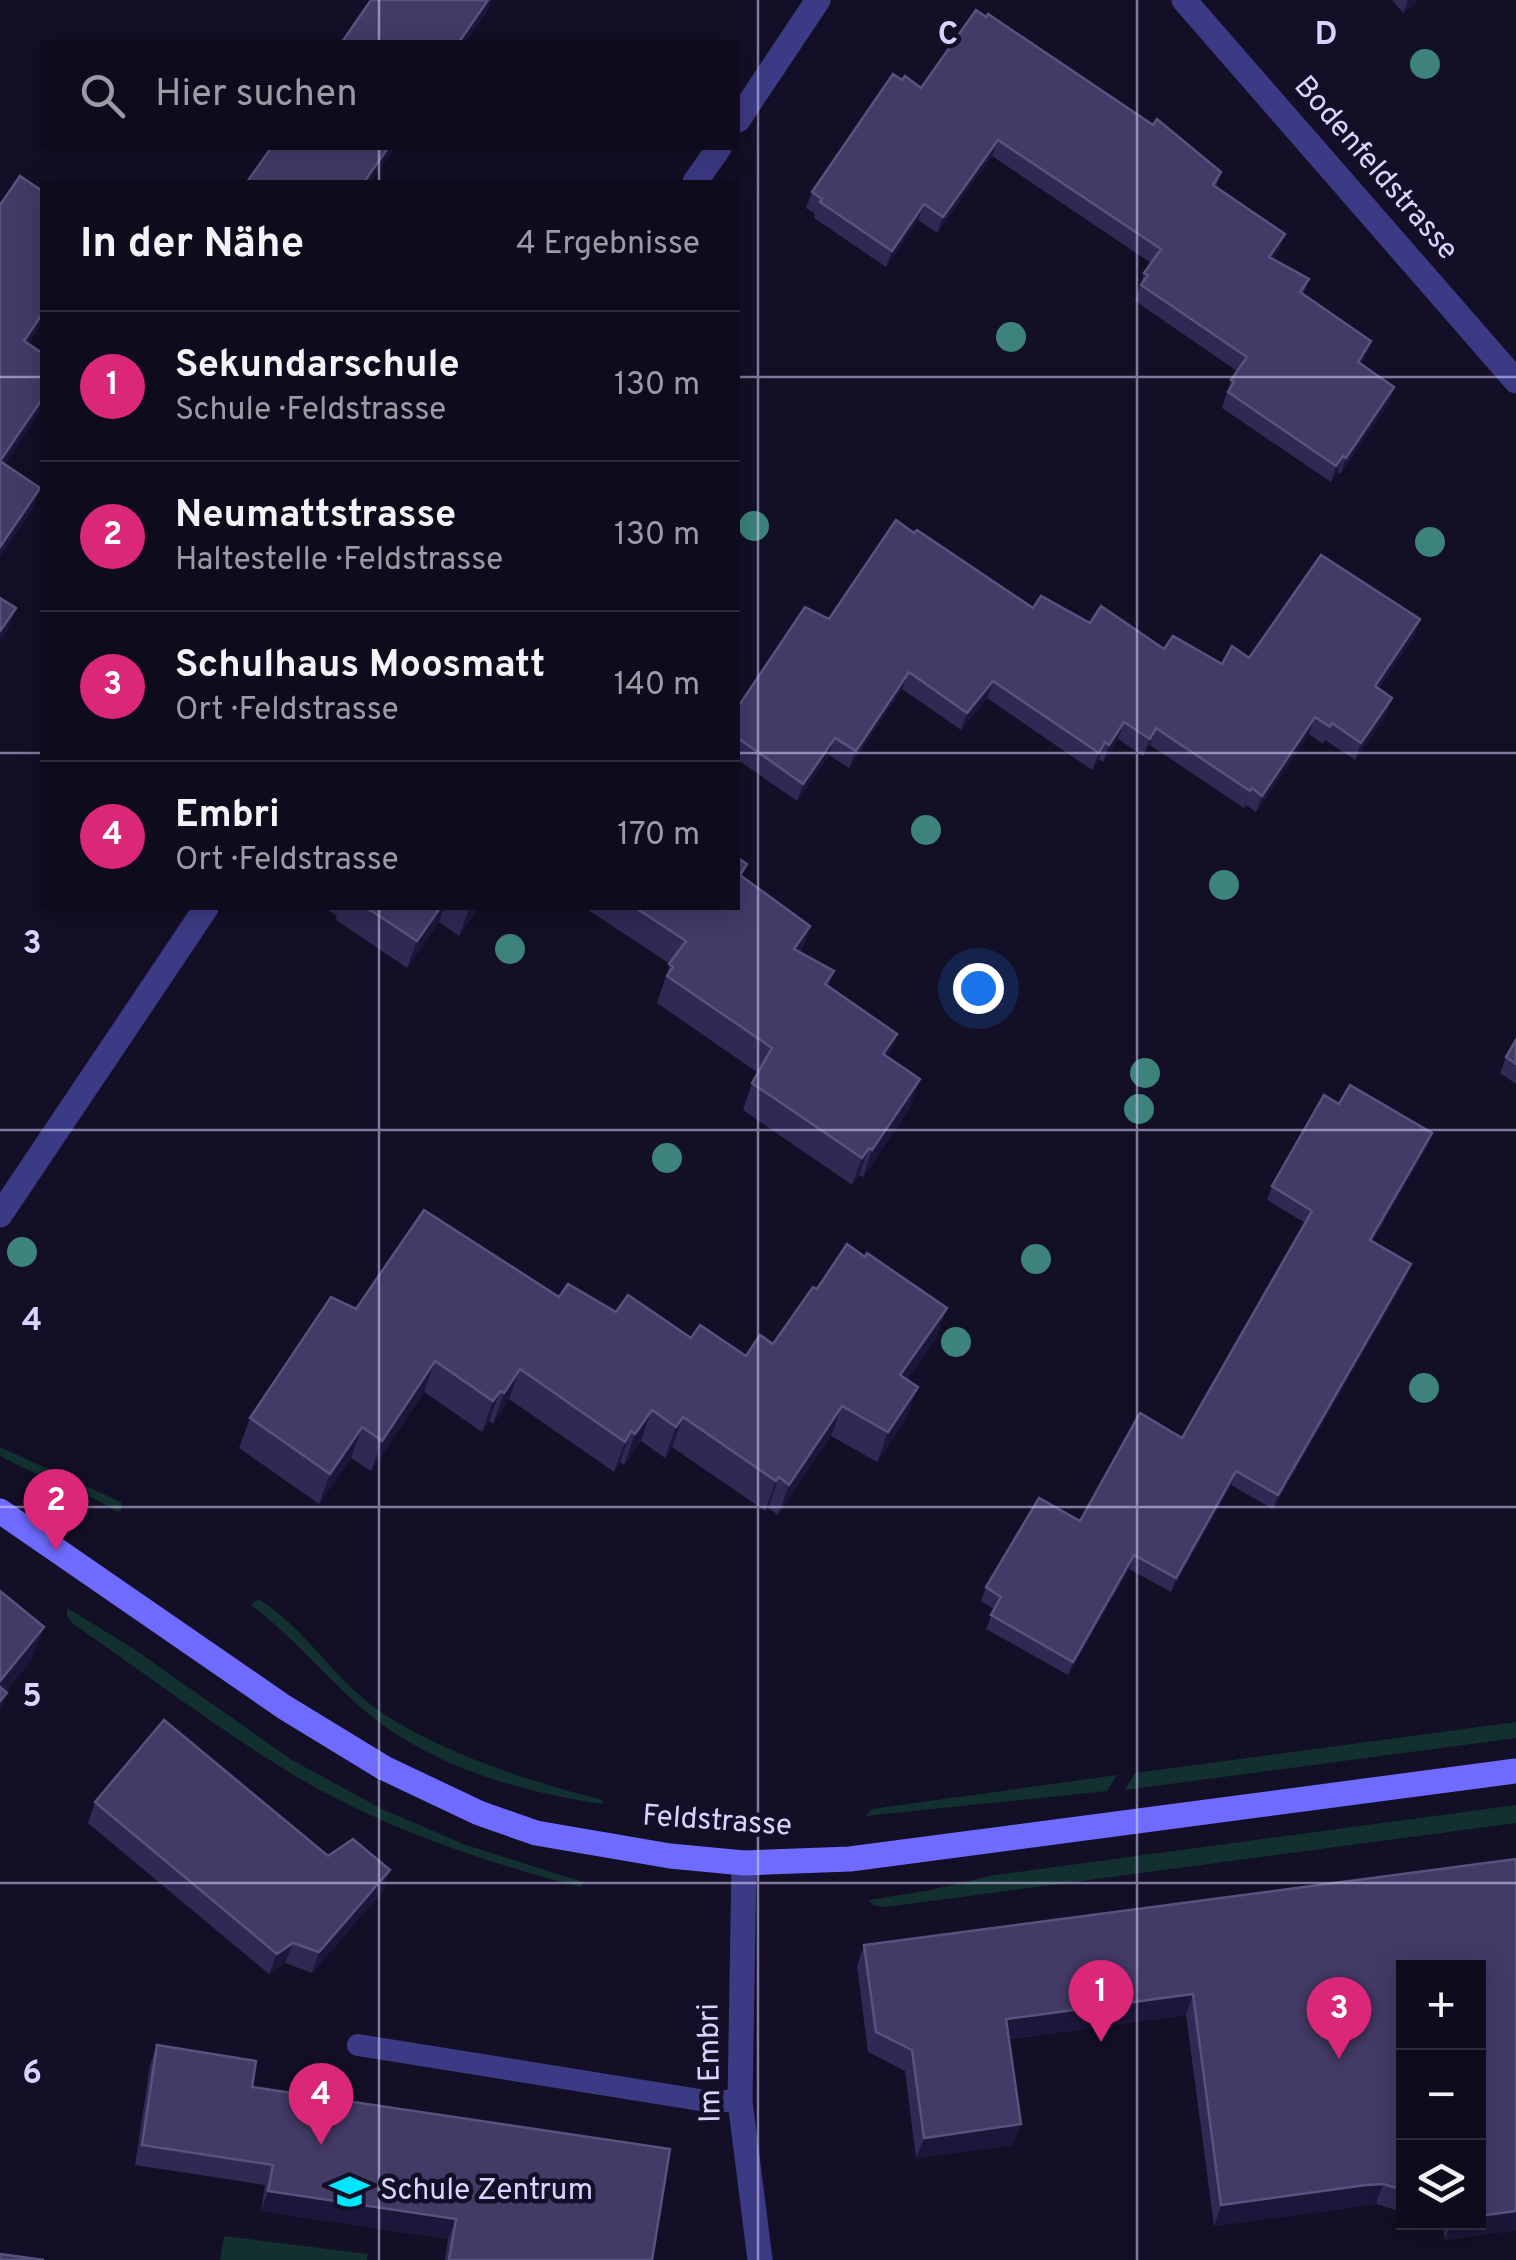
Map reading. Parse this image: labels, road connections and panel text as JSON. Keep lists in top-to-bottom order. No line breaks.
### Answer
{"streets":{"main road":["Feldstrasse"],"street":["Bodenfeldstrasse","Im Embri"]},"crossings":[["Feldstrasse","Im Embri"]],"places":{"school or university":["Schule Zentrum"]},"page":{"search":"Hier suchen","heading":["In der Nähe","4 Ergebnisse"],"list":[{"mark":"1","name":"Sekundarschule","note":"Schule · Feldstrasse","value":"130 m"},{"mark":"2","name":"Neumattstrasse","note":"Haltestelle · Feldstrasse","value":"130 m"},{"mark":"3","name":"Schulhaus Moosmatt","note":"Ort · Feldstrasse","value":"140 m"},{"mark":"4","name":"Embri","note":"Ort · Feldstrasse","value":"170 m"}],"pins":["2","1","3","4"],"map_buttons":["+","−"]},"grid":{"columns":["C","D"],"rows":["3","4","5","6"]}}
